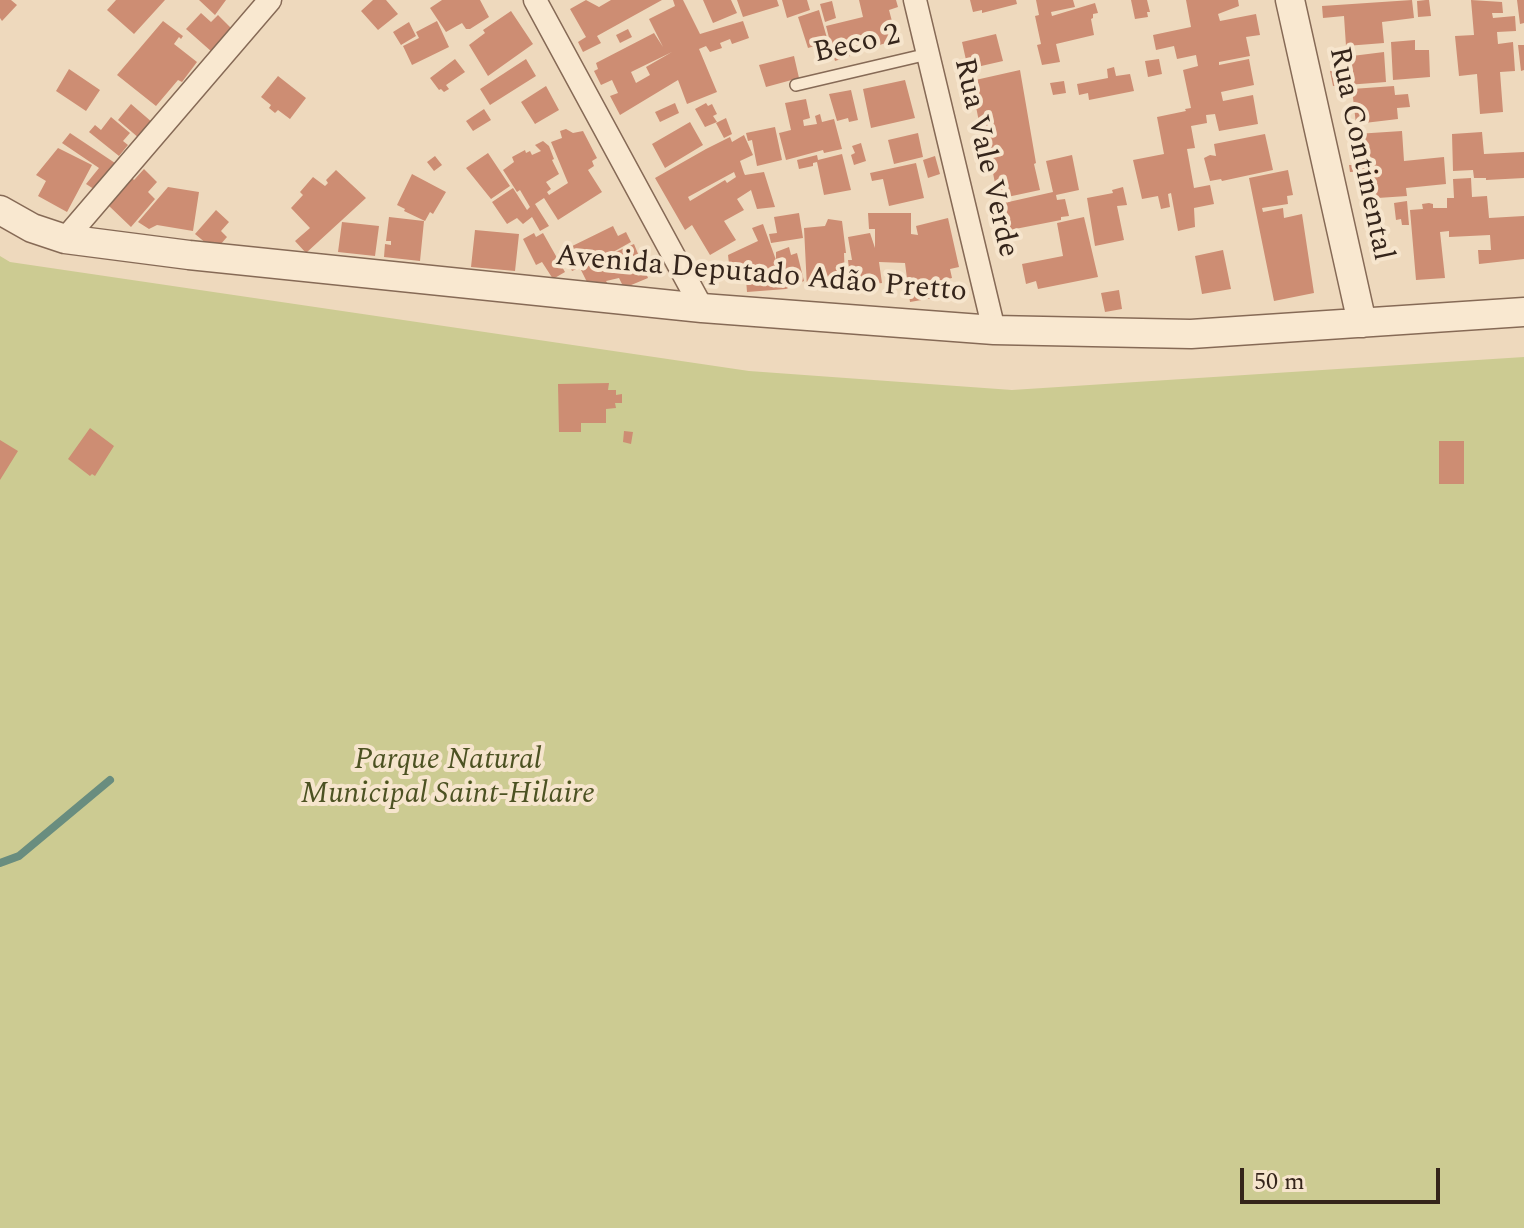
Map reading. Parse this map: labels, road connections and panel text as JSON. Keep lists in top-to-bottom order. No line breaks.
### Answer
{"streets":{"street":["Rua Continental","Rua Vale Verde","Avenida Deputado Adão Pretto"],"lane":["Beco 2"]},"crossings":[["Beco 2","Rua Vale Verde"],["Rua Continental","Avenida Deputado Adão Pretto"],["Rua Vale Verde","Avenida Deputado Adão Pretto"]],"parks":["Parque Natural Municipal Saint-Hilaire"],"scale_bar":"50 m"}
